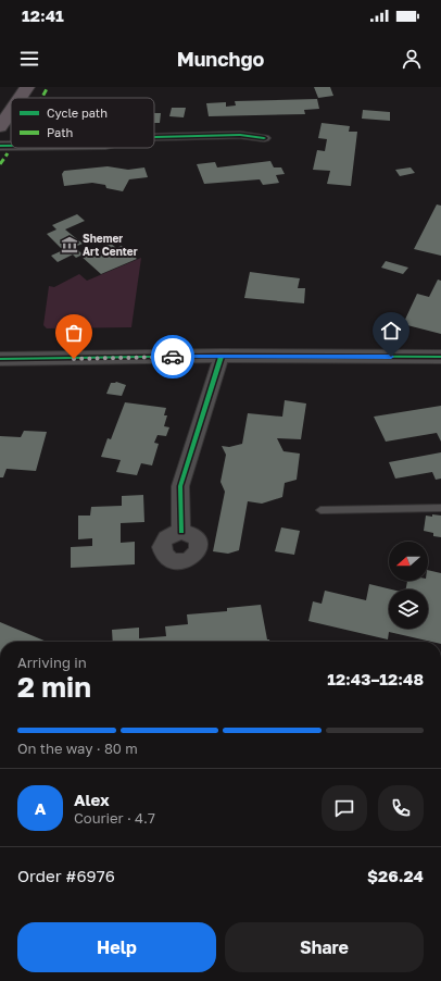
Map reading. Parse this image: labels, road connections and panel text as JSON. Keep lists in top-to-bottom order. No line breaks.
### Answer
{"places":{"museum":["Shemer Art Center"]},"legend":["Cycle path","Path"],"north":"left","page":{"status":"12:41","header":"Munchgo","heading":["2 min","Arriving in","12:43–12:48"],"panel":["Alex","Courier · 4.7","Order #6976","$26.24"],"bar":"On the way · 80 m","round":"A","buttons":["Help","Share"]}}
